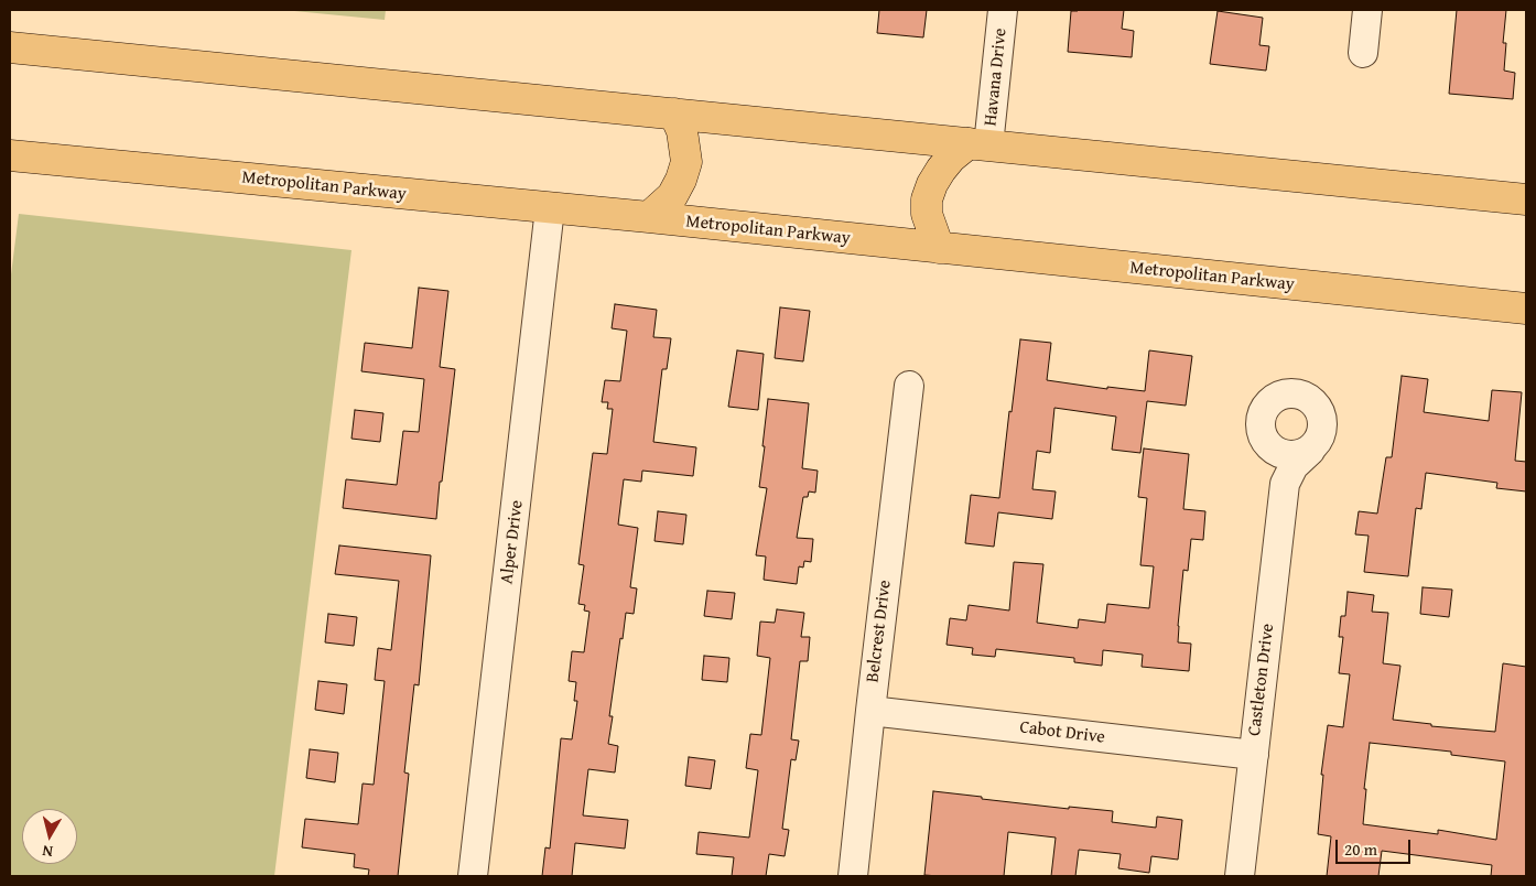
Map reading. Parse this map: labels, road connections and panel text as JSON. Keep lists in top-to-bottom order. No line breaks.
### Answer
{"streets":{"main road":["Metropolitan Parkway"],"street":["Havana Drive","Alper Drive","Belcrest Drive","Castleton Drive","Cabot Drive"]},"crossings":[["Metropolitan Parkway","Alper Drive"],["Belcrest Drive","Cabot Drive"],["Castleton Drive","Cabot Drive"]],"scale_bar":"20 m","north":"bottom"}
